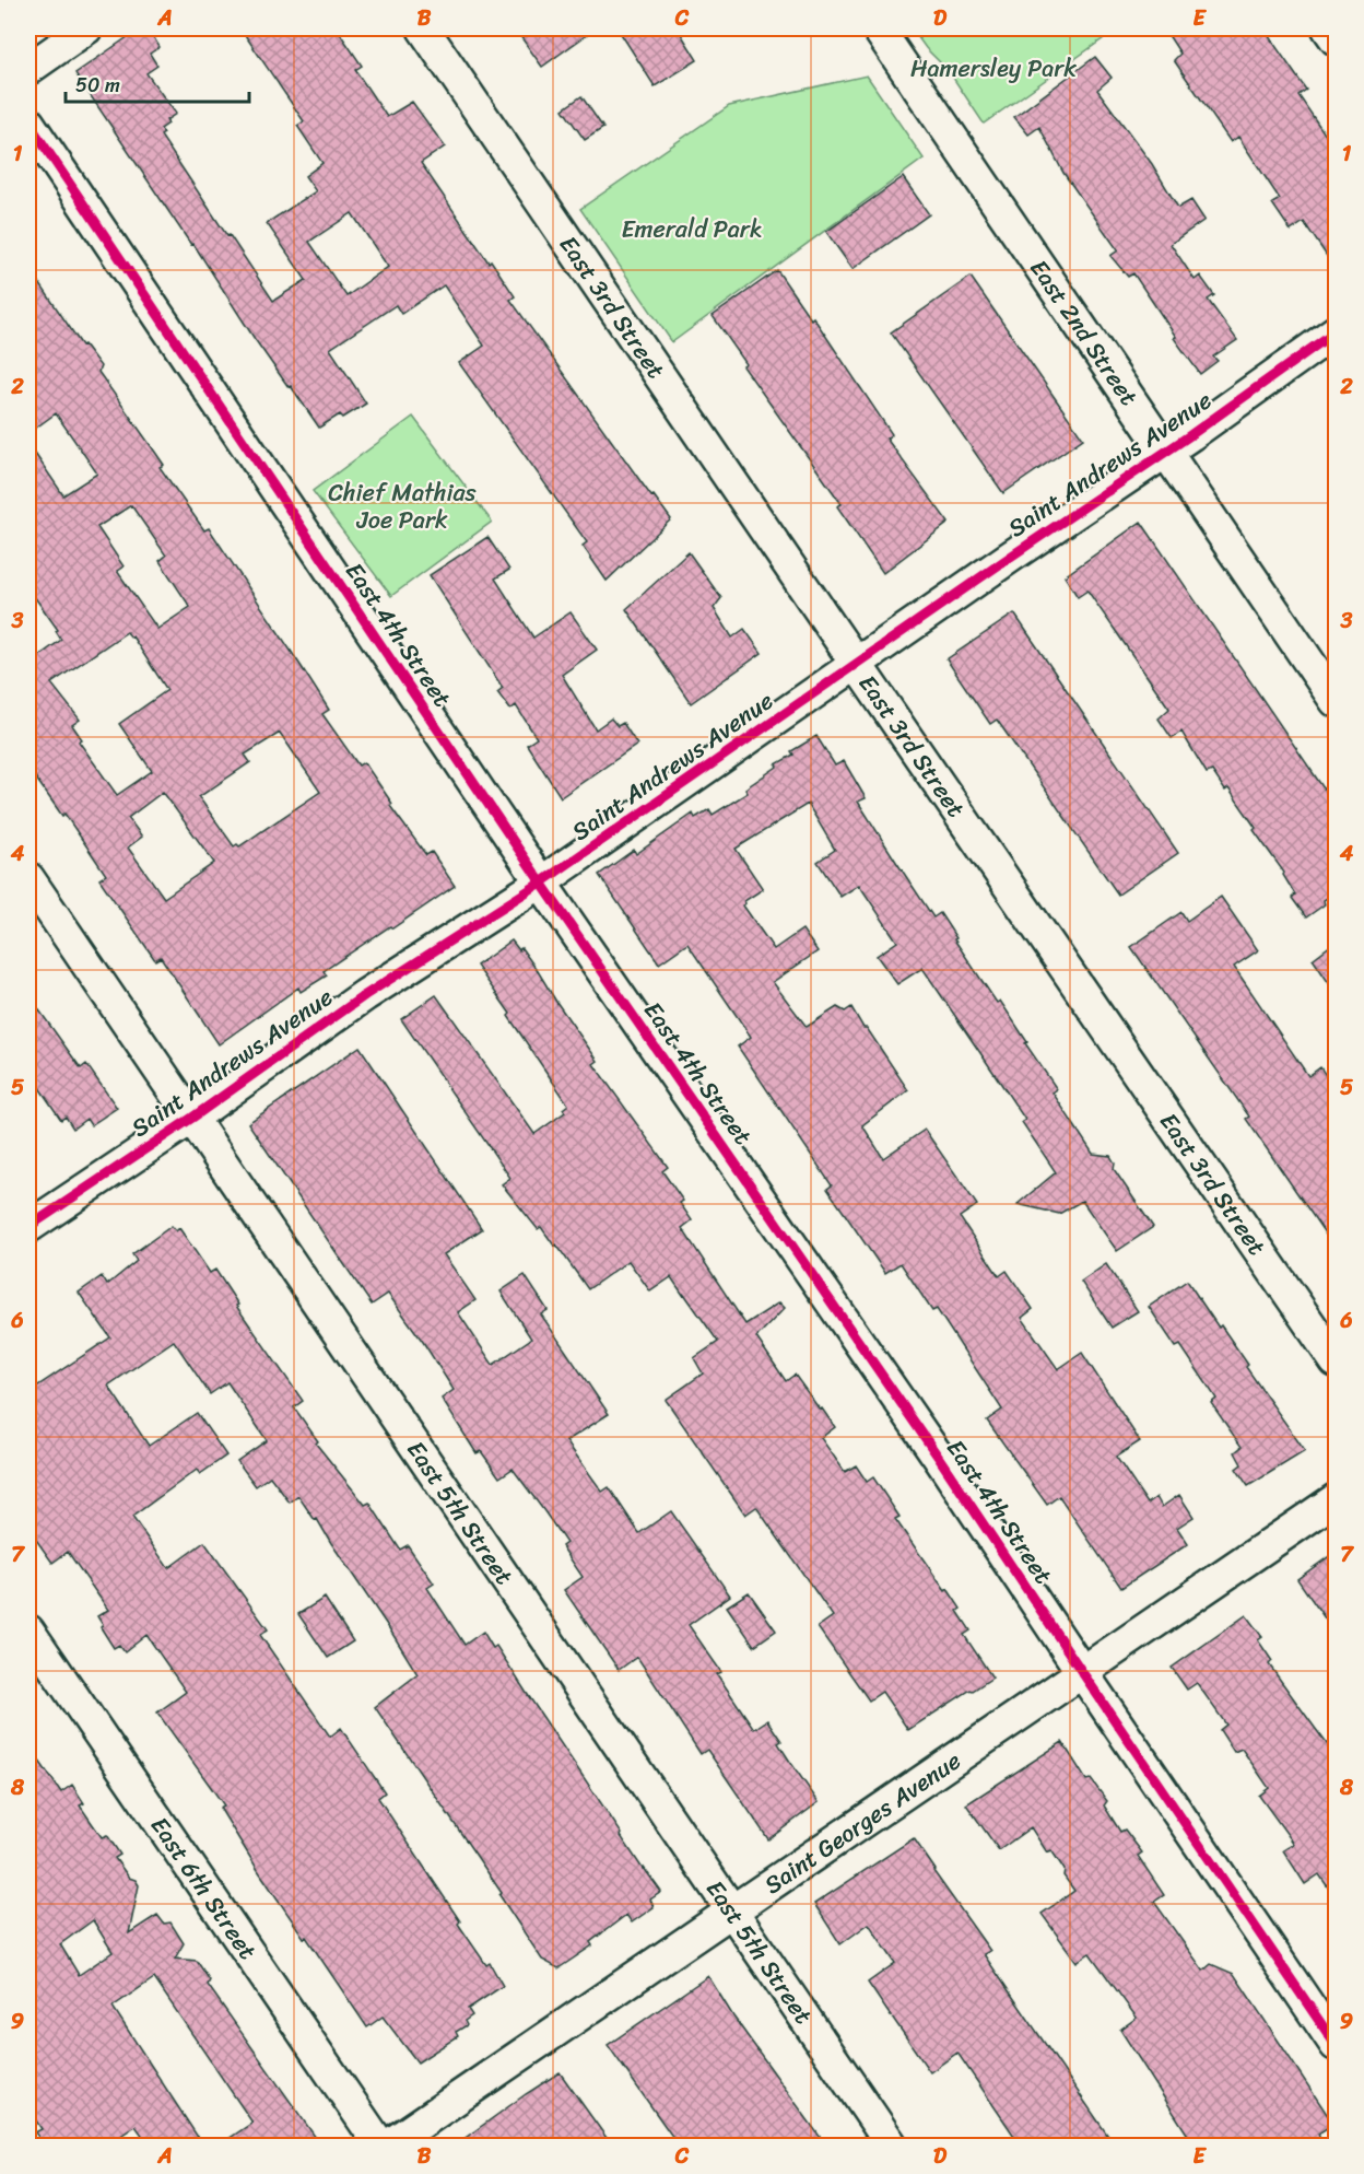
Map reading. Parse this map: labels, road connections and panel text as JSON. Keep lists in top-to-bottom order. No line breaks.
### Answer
{"streets":{"street":["East 3rd Street","East 2nd Street","Saint Andrews Avenue","East 4th Street","East 5th Street","Saint Georges Avenue","East 6th Street"]},"crossings":[["East 3rd Street","Saint Andrews Avenue"],["East 2nd Street","Saint Andrews Avenue"],["Saint Andrews Avenue","East 4th Street"],["Saint Andrews Avenue","East 5th Street"],["East 4th Street","Saint Georges Avenue"],["East 5th Street","Saint Georges Avenue"]],"parks":["Hamersley Park","Emerald Park","Chief Mathias Joe Park"],"scale_bar":"50 m","grid":{"columns":["A","B","C","D","E"],"rows":["1","2","3","4","5","6","7","8","9"]}}
